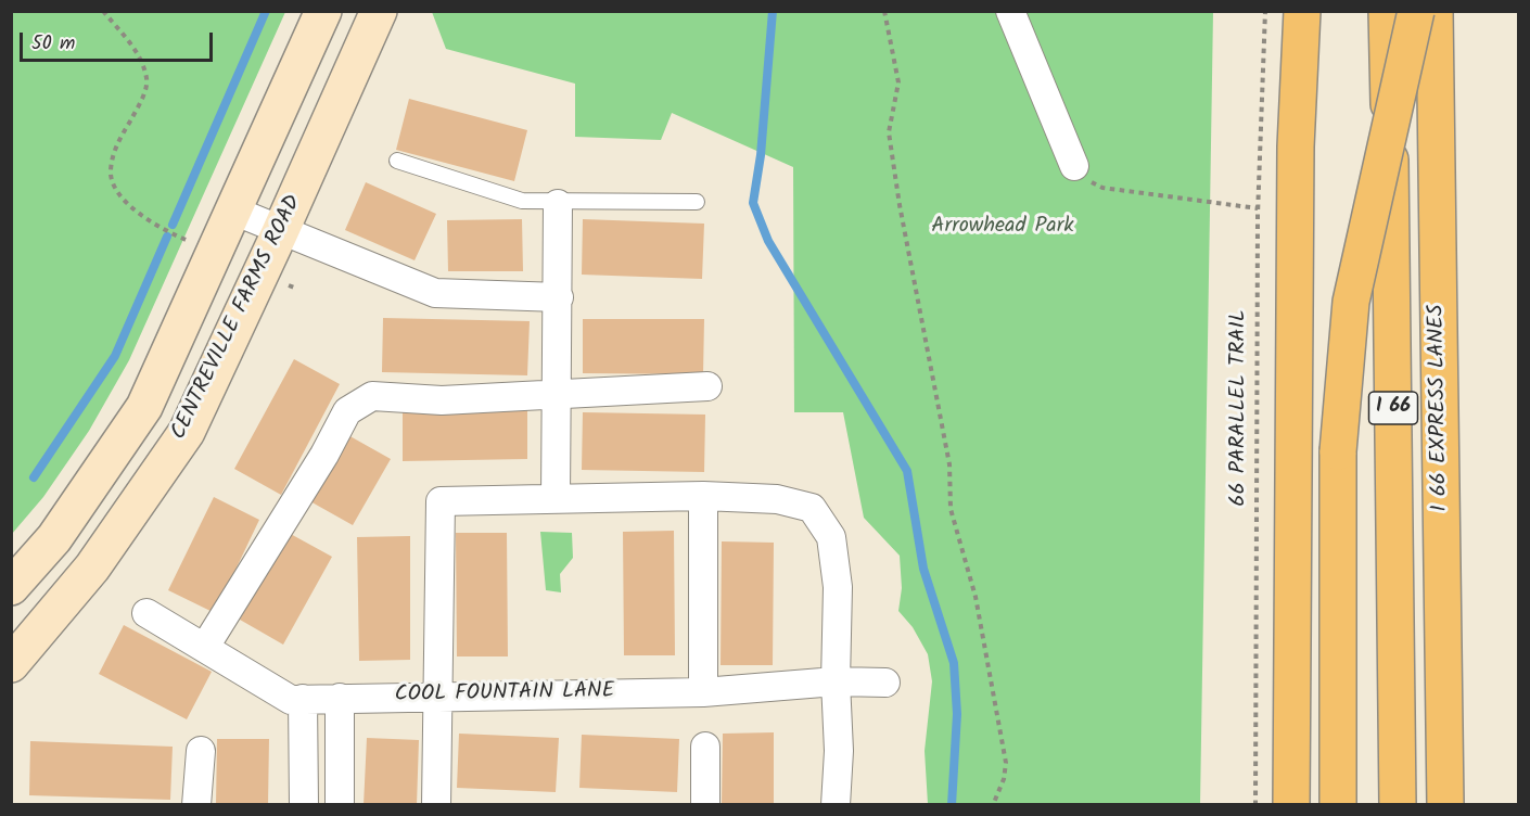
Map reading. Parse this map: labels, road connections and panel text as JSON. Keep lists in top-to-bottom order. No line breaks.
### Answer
{"streets":{"highway":["I 66","I 66 EXPRESS LANES"],"street":["CENTREVILLE FARMS ROAD","COOL FOUNTAIN LANE"],"path":["66 PARALLEL TRAIL"]},"parks":["Arrowhead Park"],"scale_bar":"50 m"}
